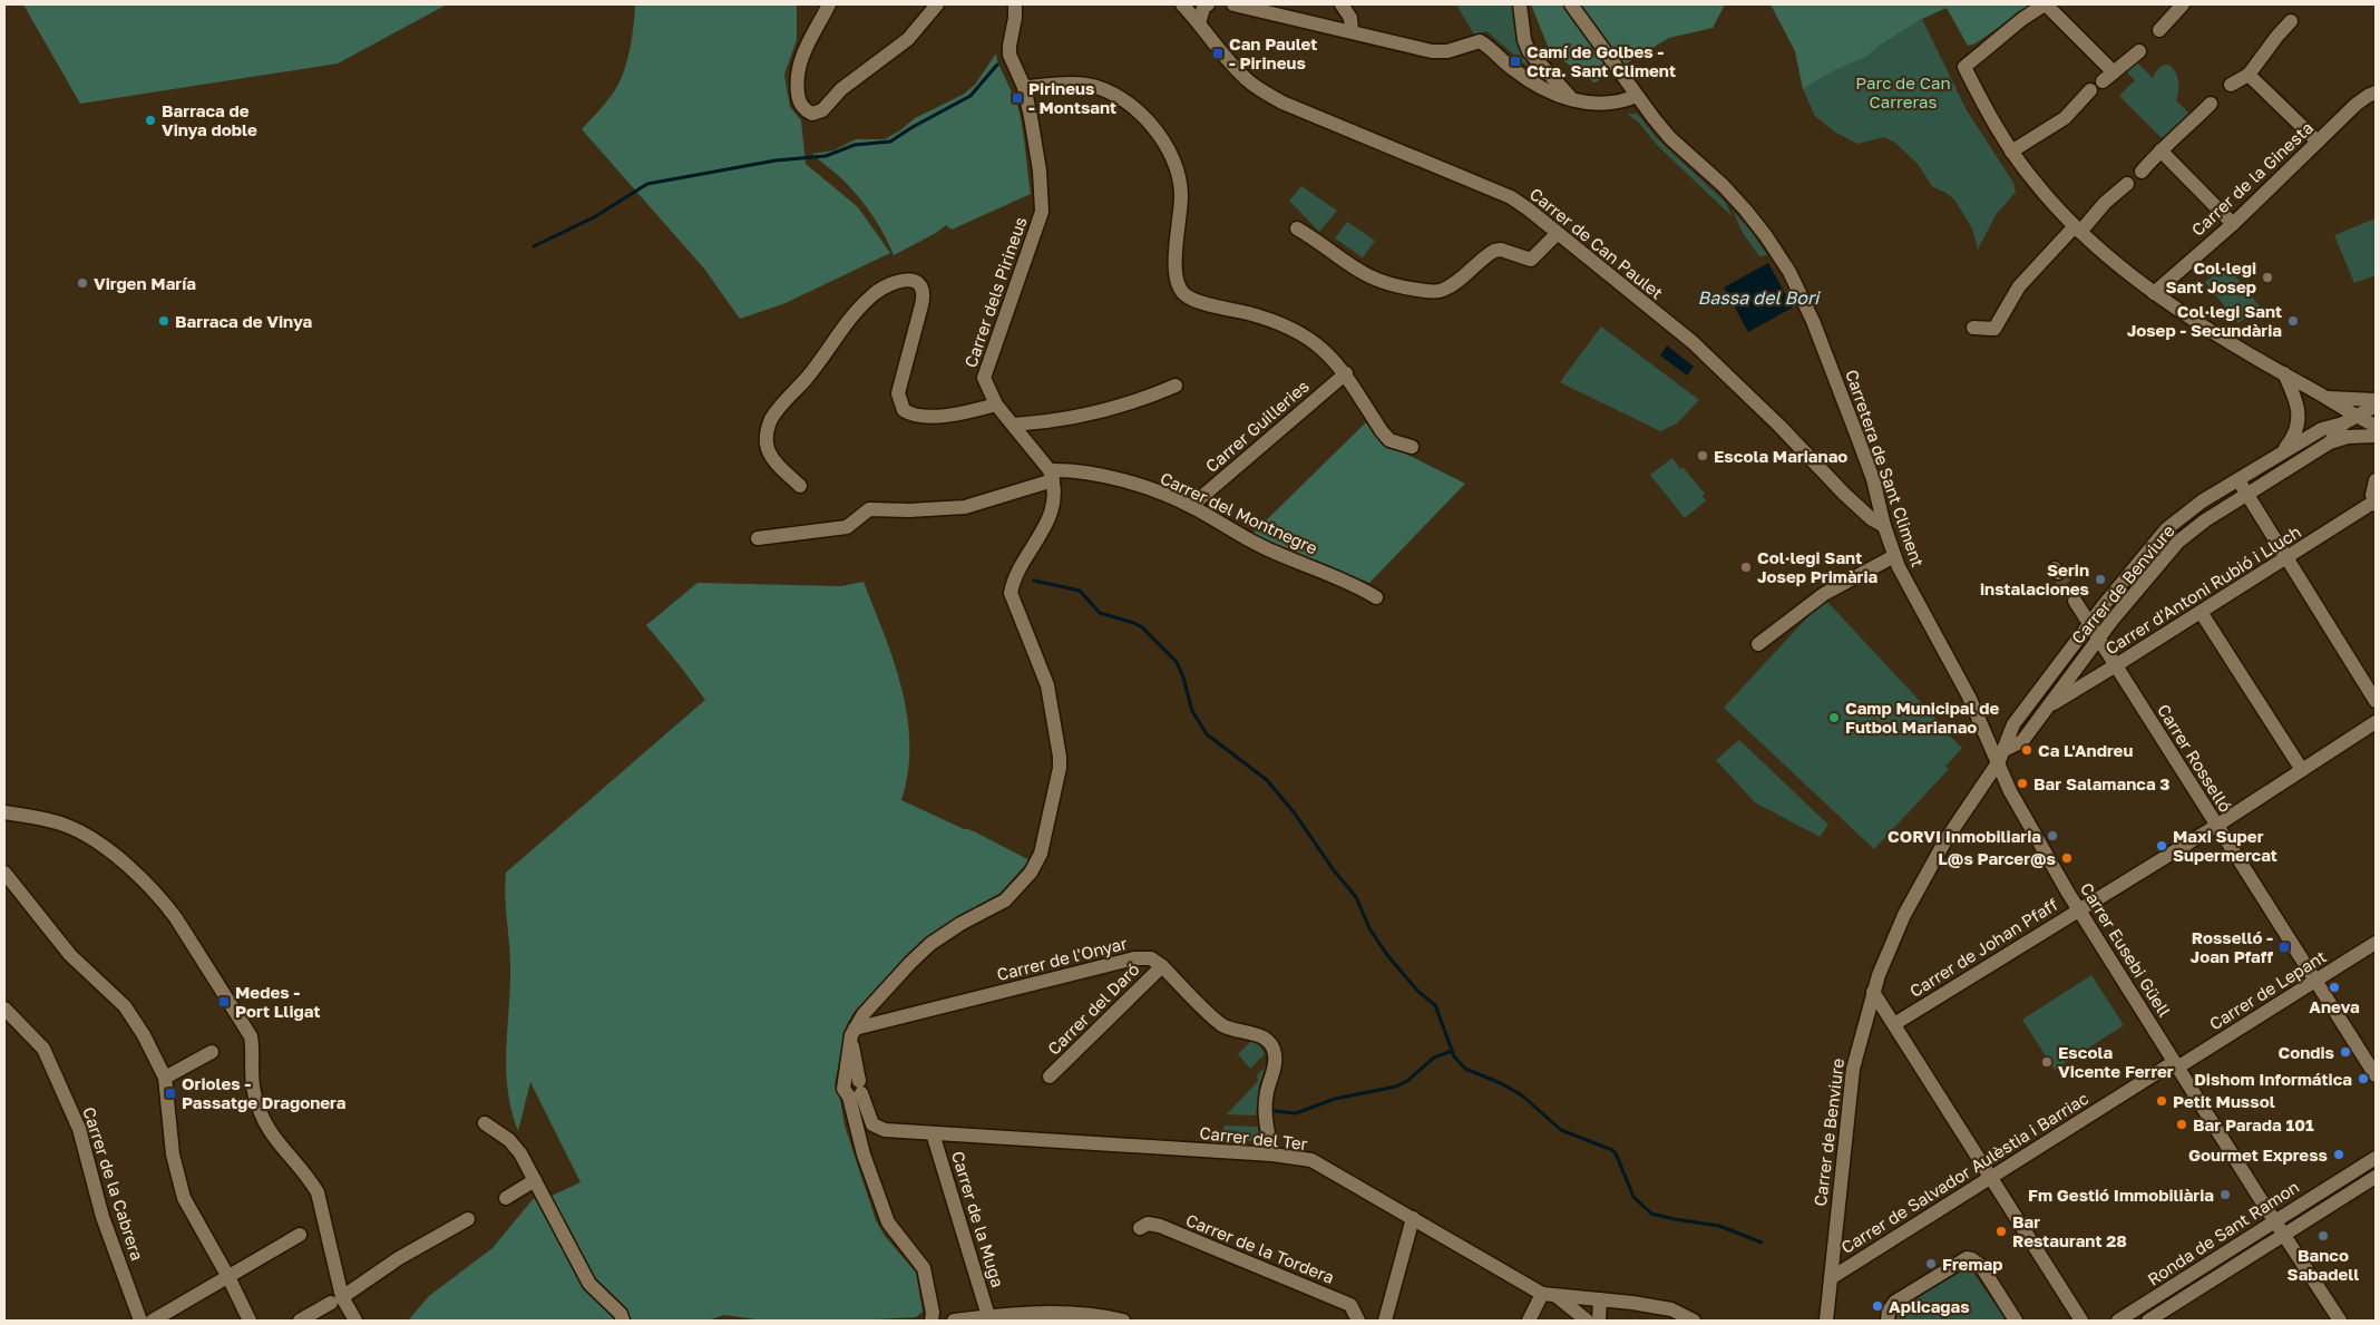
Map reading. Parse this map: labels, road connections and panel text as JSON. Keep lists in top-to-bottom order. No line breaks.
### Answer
{"streets":{"street":["Carrer de la Ginesta","Carrer de Can Paulet","Carrer dels Pirineus","Carrer Guilleries","Carretera de Sant Climent","Carrer del Montnegre","Carrer de Benviure","Carrer d'Antoni Rubió i Lluch","Carrer Rosselló","Carrer de Johan Pfaff","Carrer Eusebi Güell","Carrer de l'Onyar","Carrer de Lepant","Carrer del Daró","Carrer del Ter","Carrer de Salvador Aulèstia i Barriac","Carrer de la Cabrera","Carrer de la Muga","Ronda de Sant Ramon","Carrer de la Tordera"]},"crossings":[["Carrer de Can Paulet","Carretera de Sant Climent"],["Carrer dels Pirineus","Carrer del Montnegre"],["Carrer Guilleries","Carrer del Montnegre"],["Carretera de Sant Climent","Carrer de Benviure"],["Carretera de Sant Climent","Carrer Eusebi Güell"],["Carrer de Benviure","Carrer d'Antoni Rubió i Lluch"],["Carrer de Benviure","Carrer Rosselló"],["Carrer de Benviure","Carrer Eusebi Güell"],["Carrer de Benviure","Carrer de Salvador Aulèstia i Barriac"],["Carrer d'Antoni Rubió i Lluch","Carrer Rosselló"],["Carrer Rosselló","Carrer de Johan Pfaff"],["Carrer Rosselló","Carrer de Lepant"],["Carrer de Johan Pfaff","Carrer Eusebi Güell"],["Carrer Eusebi Güell","Carrer de Lepant"],["Carrer Eusebi Güell","Carrer de Salvador Aulèstia i Barriac"],["Carrer Eusebi Güell","Ronda de Sant Ramon"],["Carrer de l'Onyar","Carrer del Daró"],["Carrer de l'Onyar","Carrer del Ter"],["Carrer de Lepant","Carrer de Salvador Aulèstia i Barriac"],["Carrer del Ter","Carrer de la Muga"]],"water":["Bassa del Bori"],"parks":["Parc de Can Carreras"],"places":{"transit":["Can Paulet - Pirineus","Camí de Golbes - Ctra. Sant Climent","Pirineus - Montsant","Rosselló - Joan Pfaff","Medes - Port Lligat","Orioles - Passatge Dragonera"],"other":["Barraca de Vinya doble","Col·legi Sant Josep","Virgen María","Barraca de Vinya","Col·legi Sant Josep - Secundària","Escola Marianao","Col·legi Sant Josep Primària","Serin instalaciones","Camp Municipal de Futbol Marianao","Ca L'Andreu","Bar Salamanca 3","CORVI Inmobiliaria","Maxi Super Supermercat","L@s Parcer@s","Aneva","Condis","Escola Vicente Ferrer","Dishom Informática","Petit Mussol","Bar Parada 101","Gourmet Express","Fm Gestió Immobiliària","Bar Restaurant 28","Banco Sabadell","Fremap","Aplicagas"]}}
